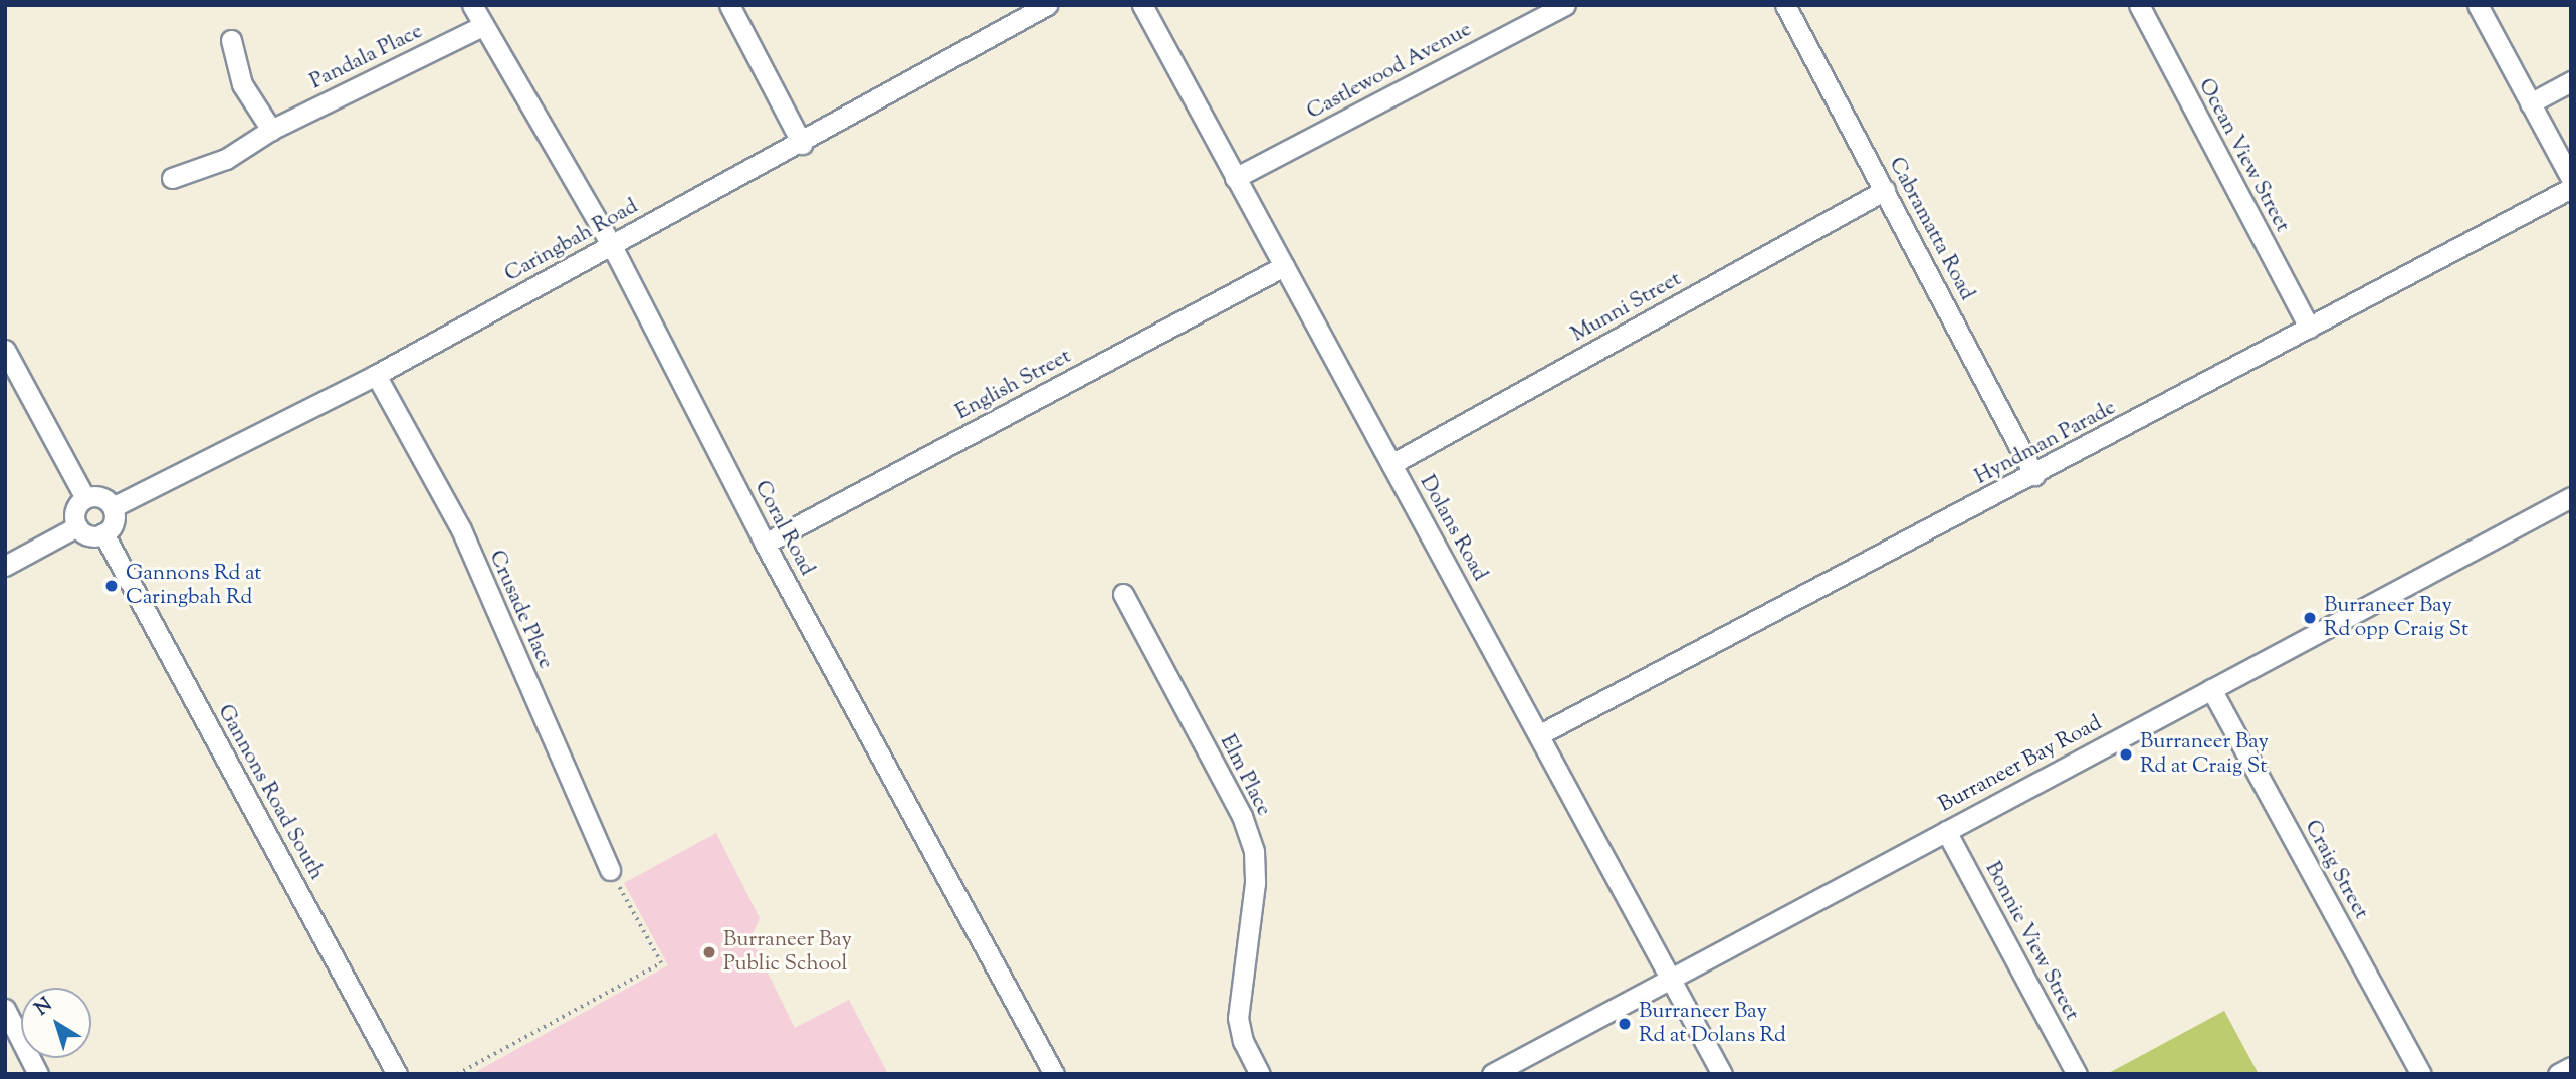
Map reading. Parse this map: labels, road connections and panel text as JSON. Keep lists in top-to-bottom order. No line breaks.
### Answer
{"streets":{"street":["Pandala Place","Castlewood Avenue","Ocean View Street","Cabramatta Road","Caringbah Road","Munni Street","English Street","Hyndman Parade","Coral Road","Dolans Road","Crusade Place","Burraneer Bay Road","Elm Place","Gannons Road South","Craig Street","Bonnie View Street"]},"crossings":[["Pandala Place","Coral Road"],["Castlewood Avenue","Dolans Road"],["Ocean View Street","Hyndman Parade"],["Cabramatta Road","Munni Street"],["Cabramatta Road","Hyndman Parade"],["Caringbah Road","Coral Road"],["Caringbah Road","Crusade Place"],["Caringbah Road","Gannons Road South"],["Munni Street","Dolans Road"],["English Street","Coral Road"],["English Street","Dolans Road"],["Hyndman Parade","Dolans Road"],["Dolans Road","Burraneer Bay Road"],["Burraneer Bay Road","Craig Street"],["Burraneer Bay Road","Bonnie View Street"]],"places":["Gannons Rd at Caringbah Rd","Burraneer Bay Rd opp Craig St","Burraneer Bay Rd at Craig St","Burraneer Bay Public School","Burraneer Bay Rd at Dolans Rd"],"north":"top left"}
